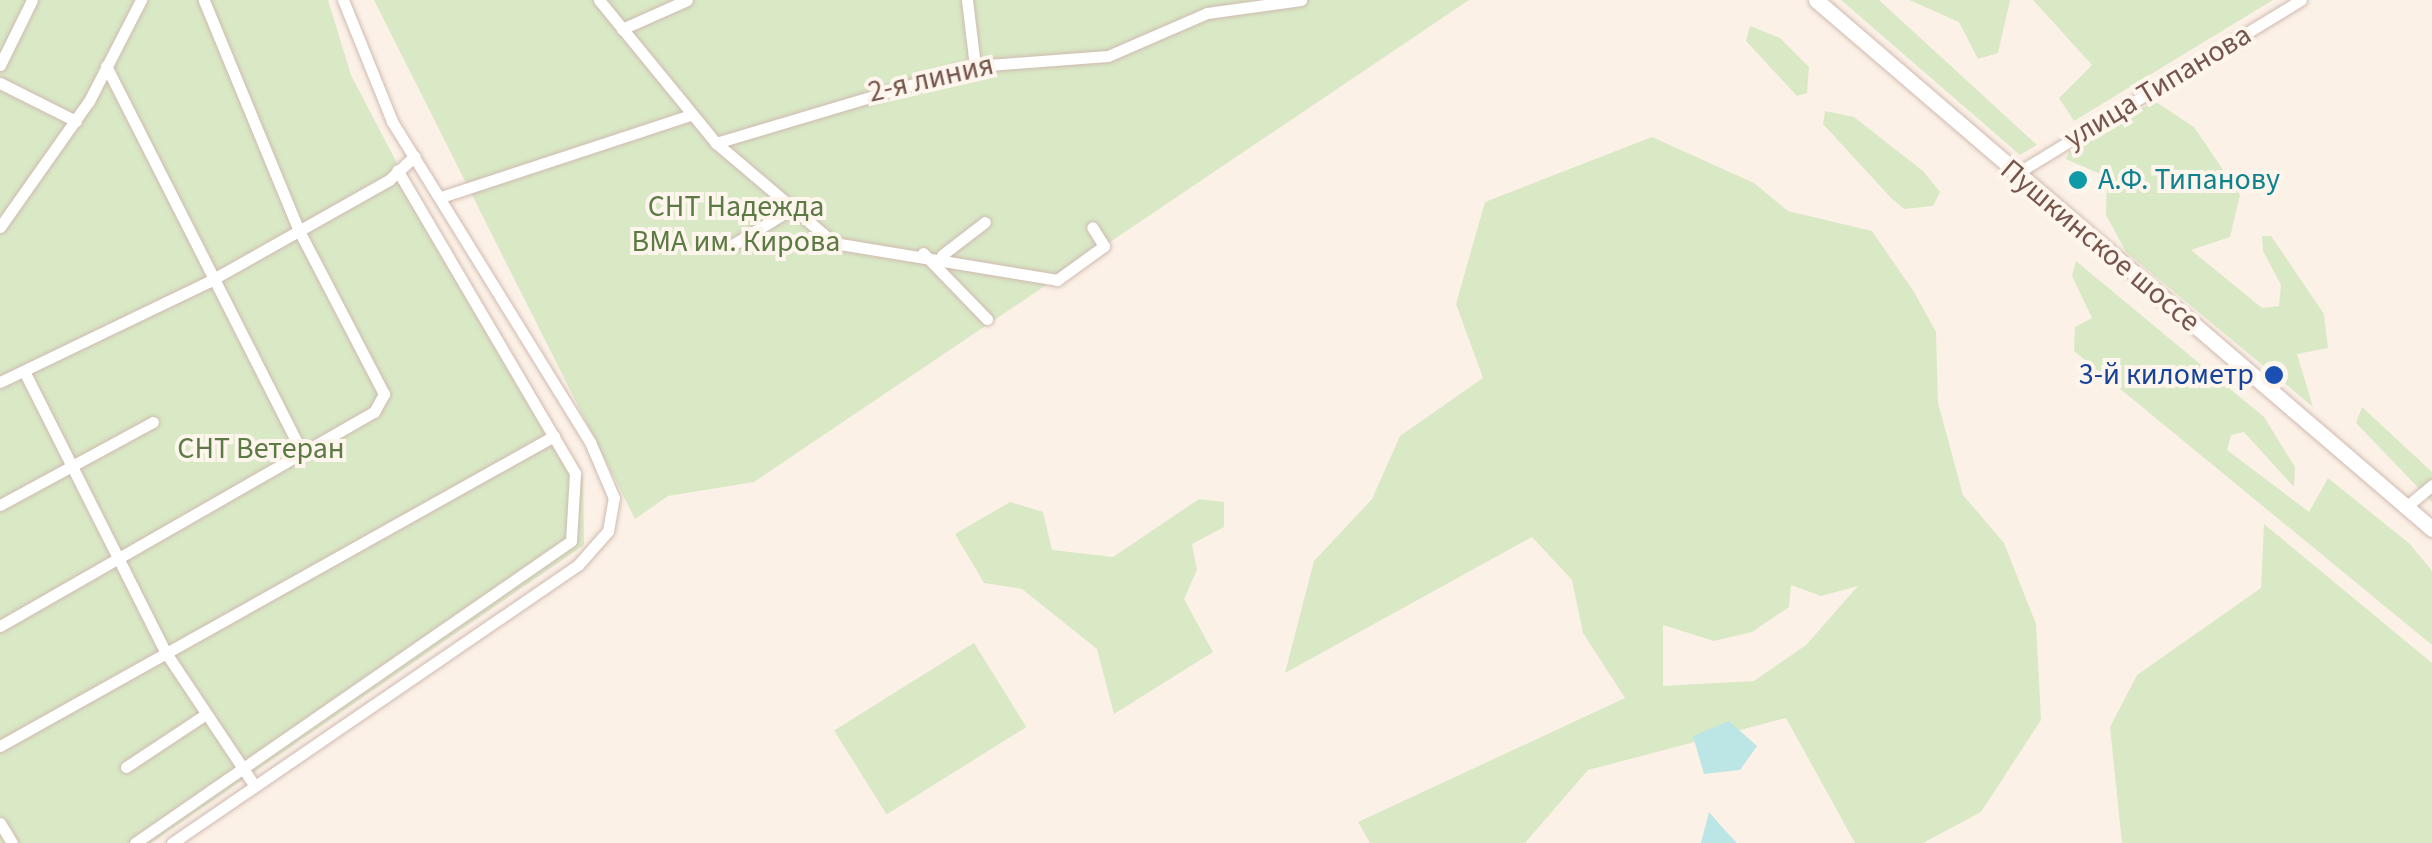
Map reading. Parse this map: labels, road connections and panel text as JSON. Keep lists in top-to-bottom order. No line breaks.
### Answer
{"streets":{"main road":["Пушкинское шоссе"],"street":["2-я линия","улица Типанова"]},"crossings":[["улица Типанова","Пушкинское шоссе"]],"parks":["СНТ Надежда ВМА им. Кирова","СНТ Ветеран"],"places":["А.Ф. Типанову","3-й километр"]}
